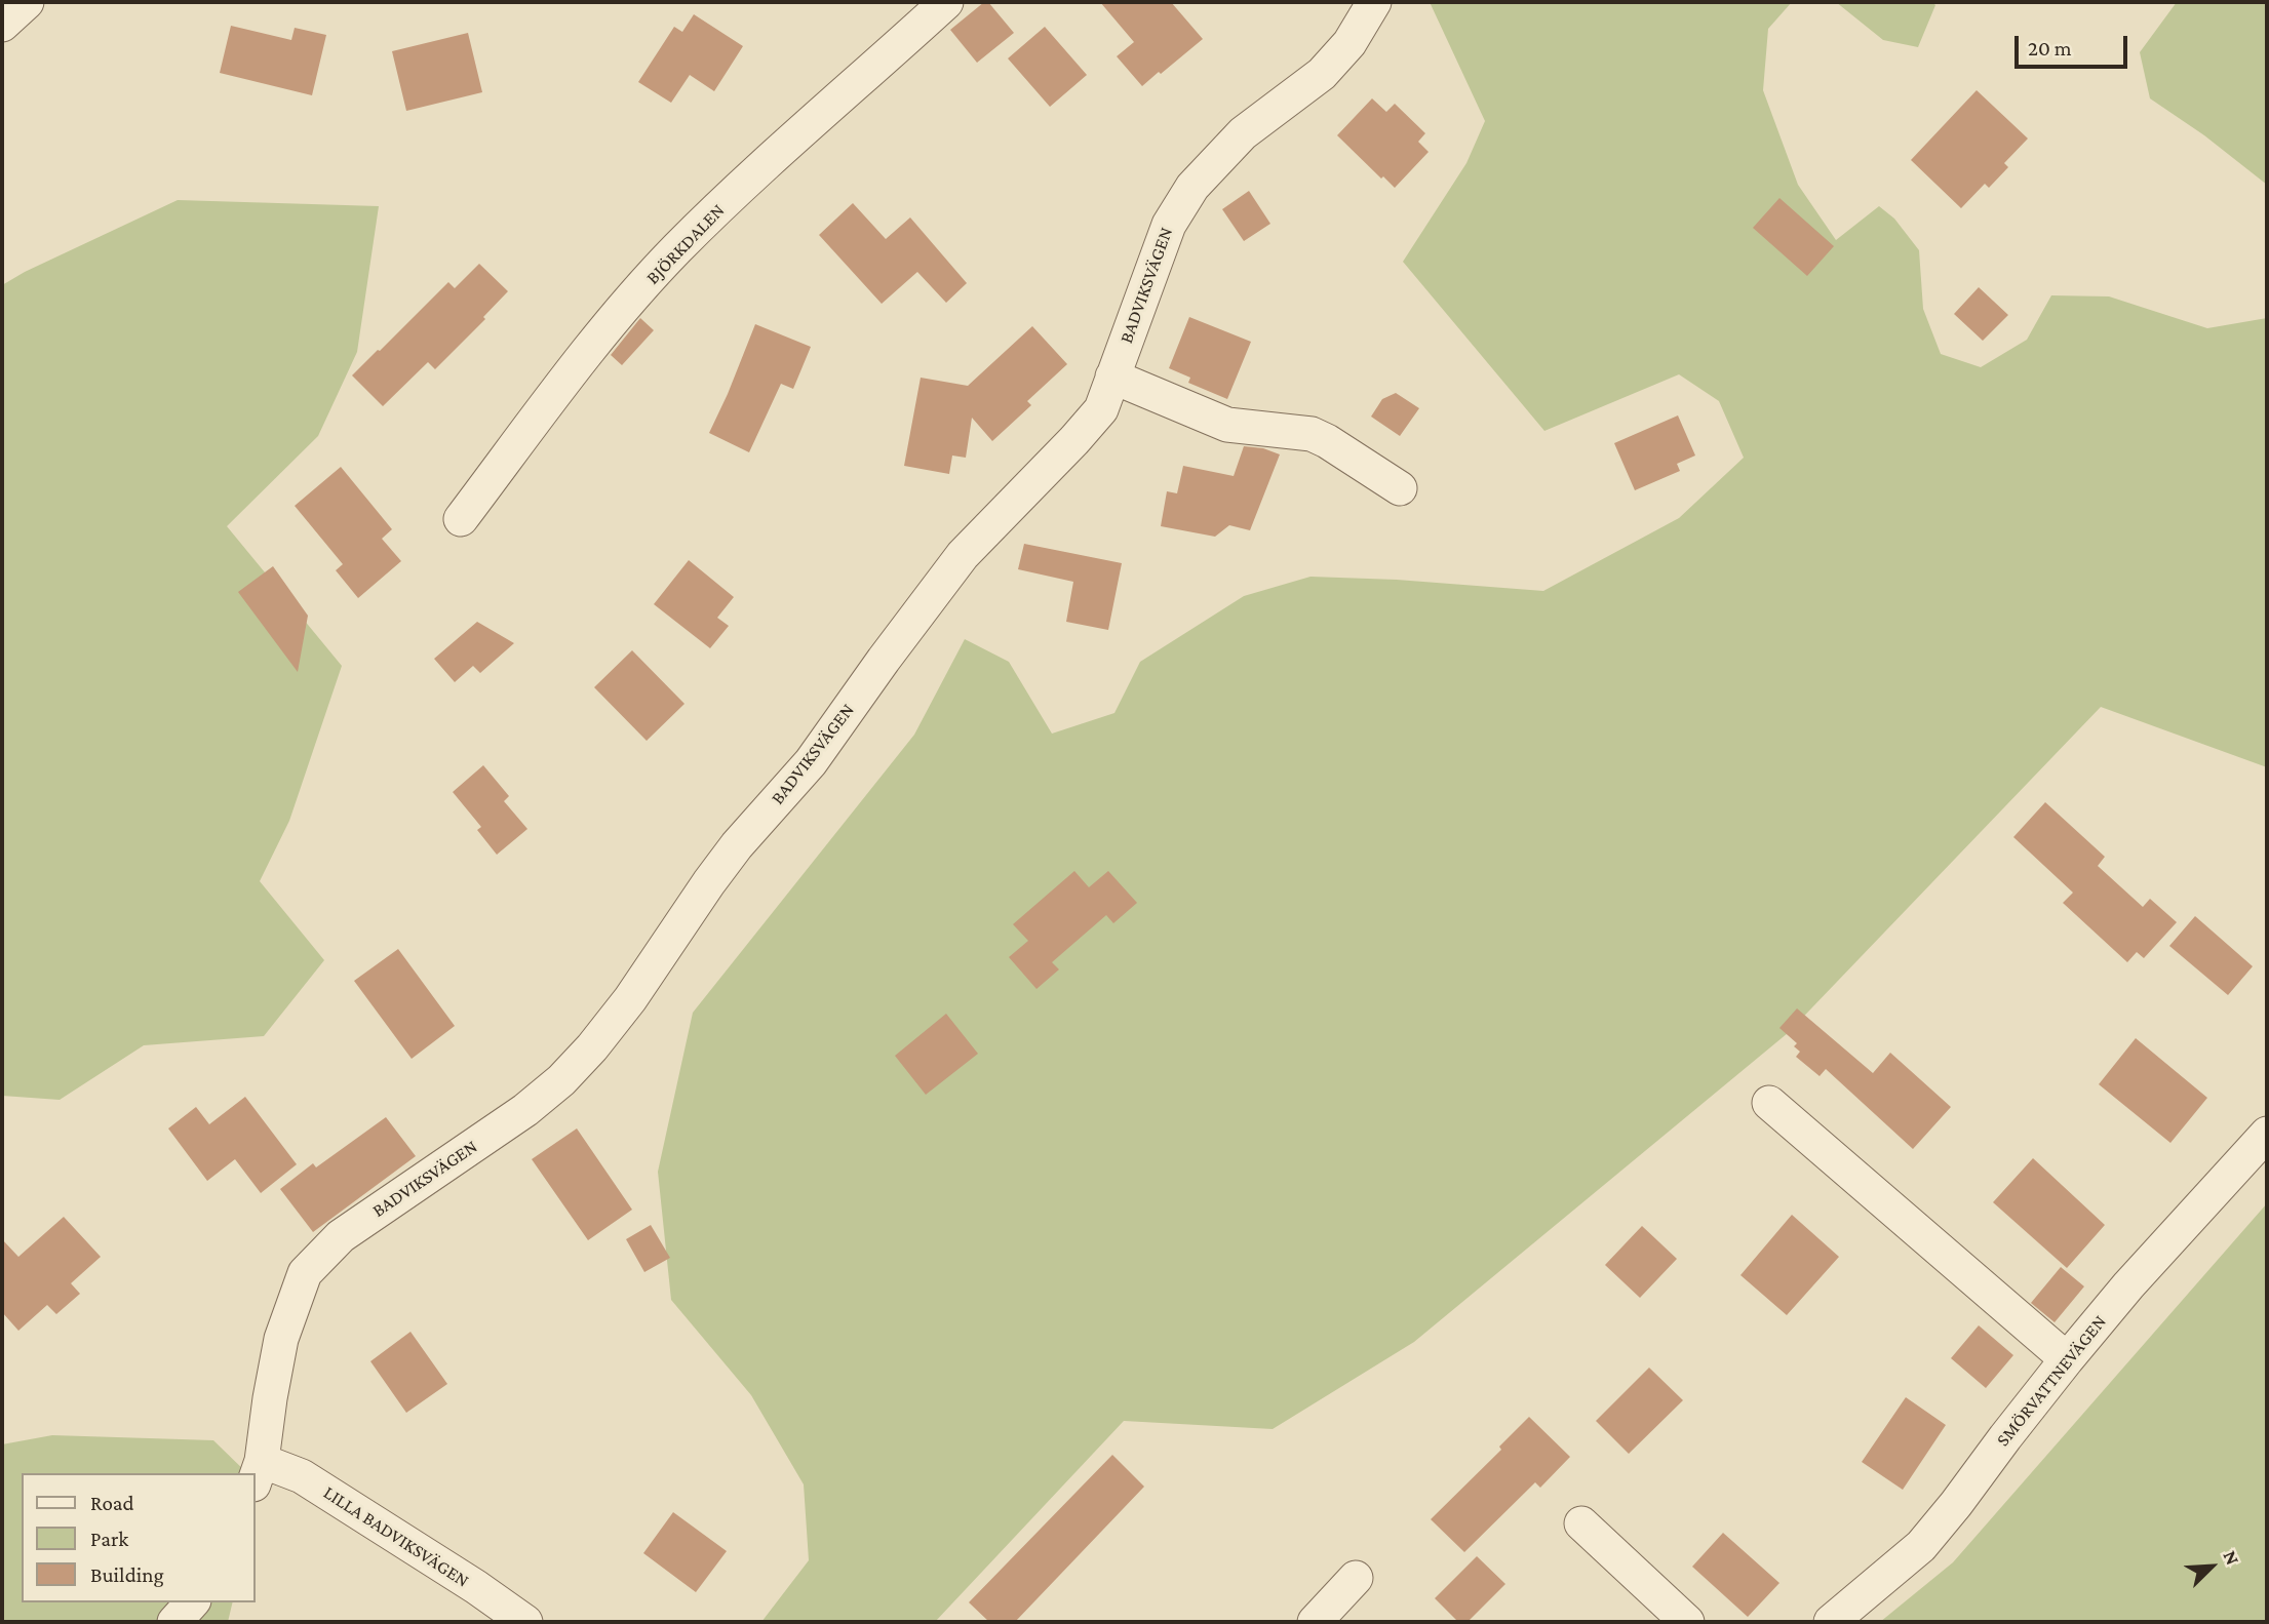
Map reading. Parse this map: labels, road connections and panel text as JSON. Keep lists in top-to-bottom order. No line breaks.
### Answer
{"streets":{"street":["BJÖRKDALEN","BADVIKSVÄGEN","SMÖRVATTNEVÄGEN","LILLA BADVIKSVÄGEN"]},"crossings":[["BADVIKSVÄGEN","LILLA BADVIKSVÄGEN"]],"legend":["Road","Park","Building"],"scale_bar":"20 m","north":"top right"}
